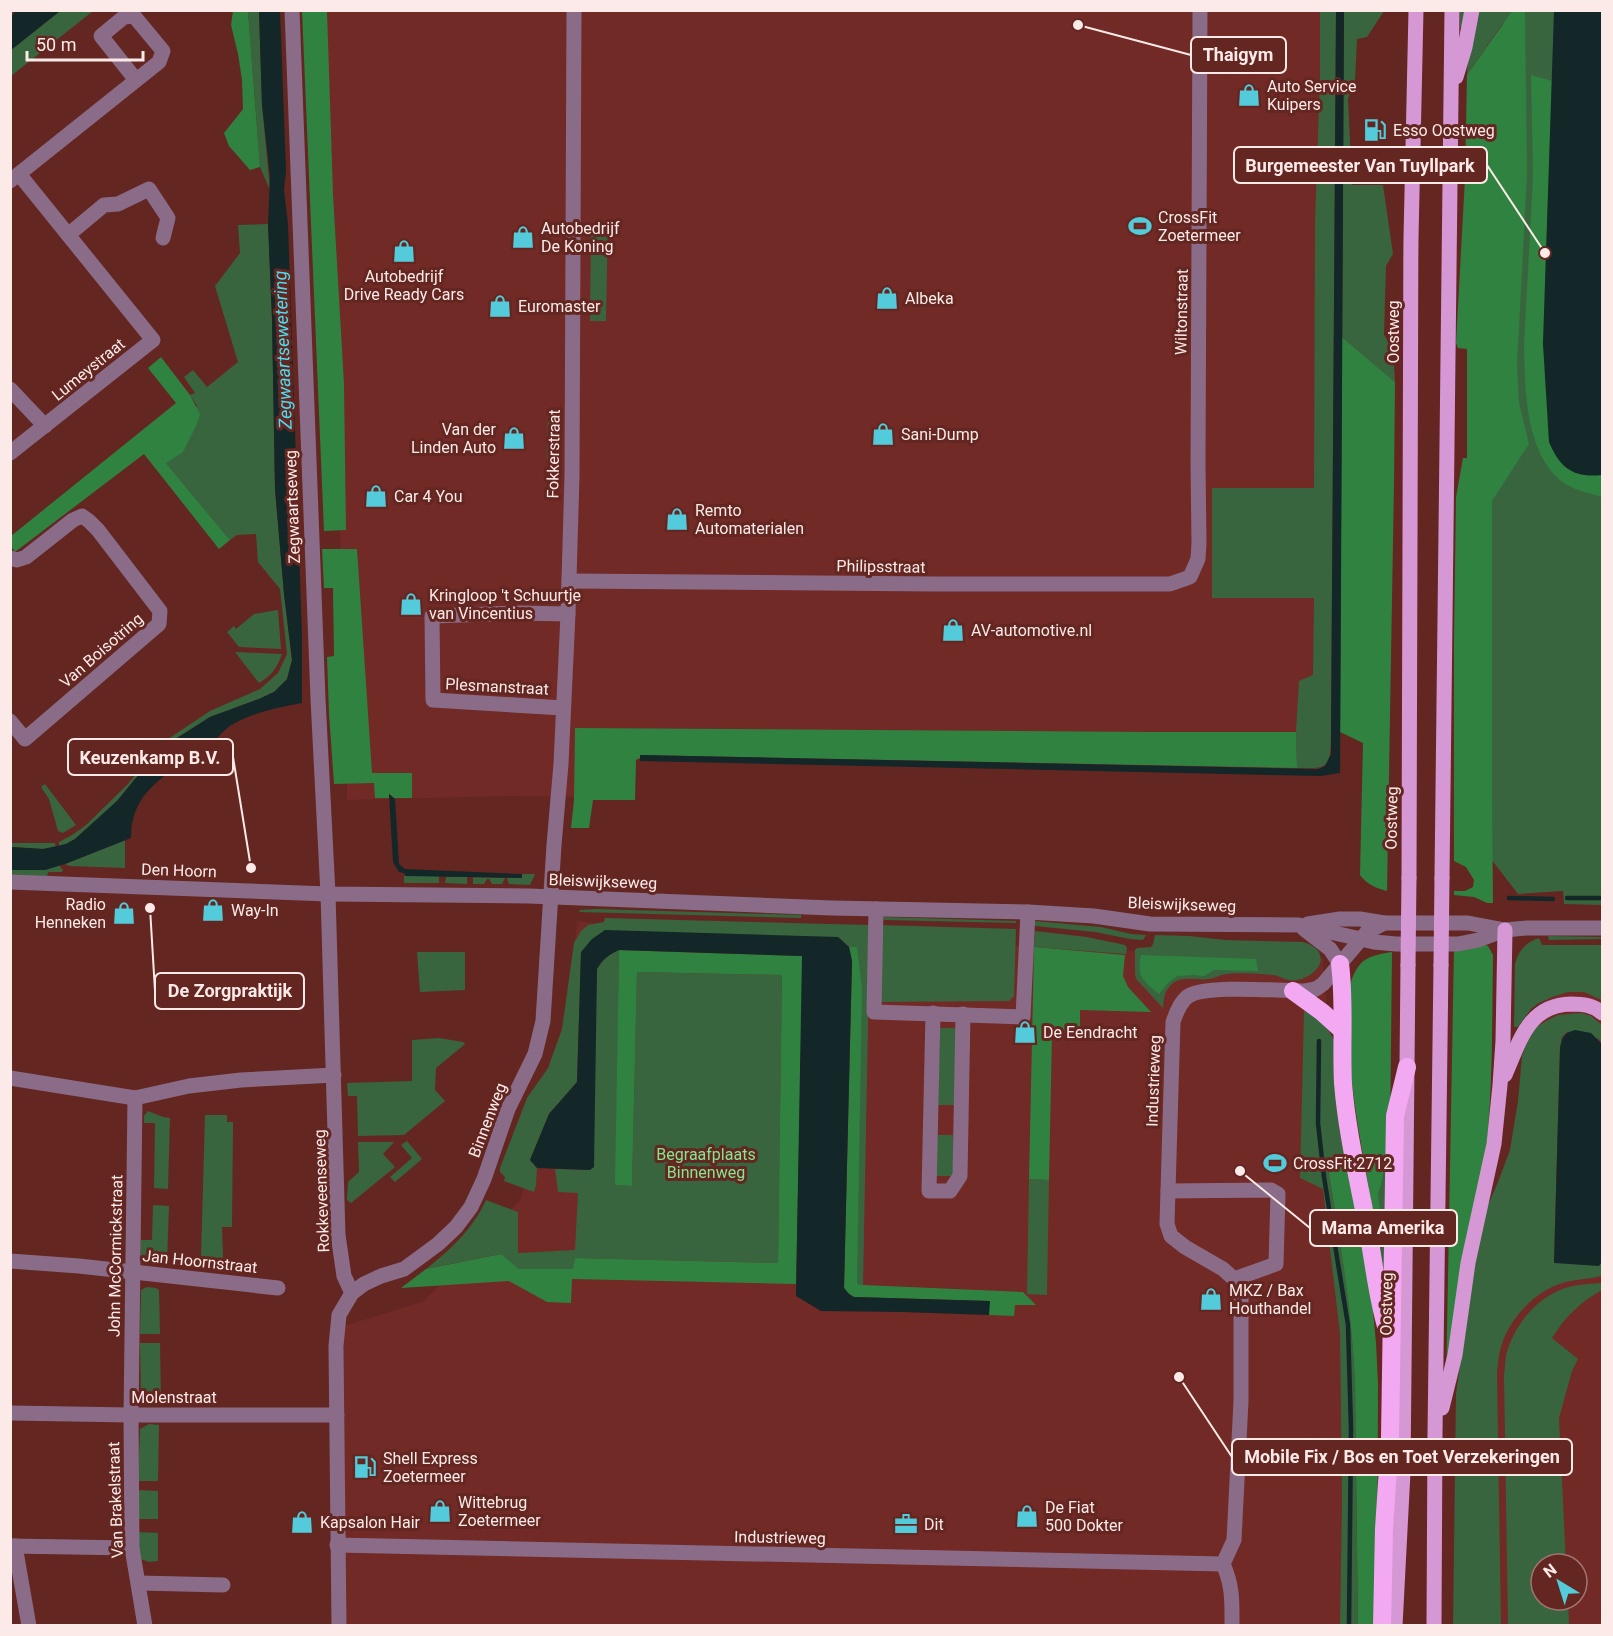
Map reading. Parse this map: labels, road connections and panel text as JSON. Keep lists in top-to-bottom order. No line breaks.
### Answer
{"streets":{"main road":["Oostweg"],"street":["Wiltonstraat","Lumeystraat","Fokkerstraat","Zegwaartseweg","Philipsstraat","Van Boisotring","Plesmanstraat","Den Hoorn","Bleiswijkseweg","Industrieweg","Binnenweg","Rokkeveenseweg","John McCormickstraat","Jan Hoornstraat","Molenstraat","Van Brakelstraat"]},"crossings":[["Wiltonstraat","Philipsstraat"],["Fokkerstraat","Philipsstraat"],["Fokkerstraat","Plesmanstraat"],["Fokkerstraat","Bleiswijkseweg"],["Fokkerstraat","Binnenweg"],["Zegwaartseweg","Den Hoorn"],["Zegwaartseweg","Bleiswijkseweg"],["Zegwaartseweg","Rokkeveenseweg"],["Den Hoorn","Bleiswijkseweg"],["Den Hoorn","Rokkeveenseweg"],["Bleiswijkseweg","Industrieweg"],["Bleiswijkseweg","Binnenweg"],["Bleiswijkseweg","Rokkeveenseweg"],["Binnenweg","Rokkeveenseweg"],["John McCormickstraat","Jan Hoornstraat"],["John McCormickstraat","Molenstraat"],["John McCormickstraat","Van Brakelstraat"],["Molenstraat","Van Brakelstraat"]],"water":["Zegwaartsewetering"],"parks":["Begraafplaats Binnenweg"],"places":{"other":["Thaigym","Burgemeester Van Tuyllpark","Keuzenkamp B.V.","De Zorgpraktijk","Mama Amerika","Mobile Fix / Bos en Toet Verzekeringen"],"shop":["Auto Service Kuipers","Autobedrijf De Koning","Autobedrijf Drive Ready Cars","Albeka","Euromaster","Sani-Dump","Van der Linden Auto","Car 4 You","Remto Automaterialen","Kringloop 't Schuurtje van Vincentius","AV-automotive.nl","Way-In","Radio Henneken","De Eendracht","MKZ / Bax Houthandel","Wittebrug Zoetermeer","De Fiat 500 Dokter","Kapsalon Hair"],"fuel station":["Esso Oostweg","Shell Express Zoetermeer"],"sports":["CrossFit Zoetermeer","CrossFit 2712"],"office":["Dit"]},"scale_bar":"50 m","north":"top left"}
